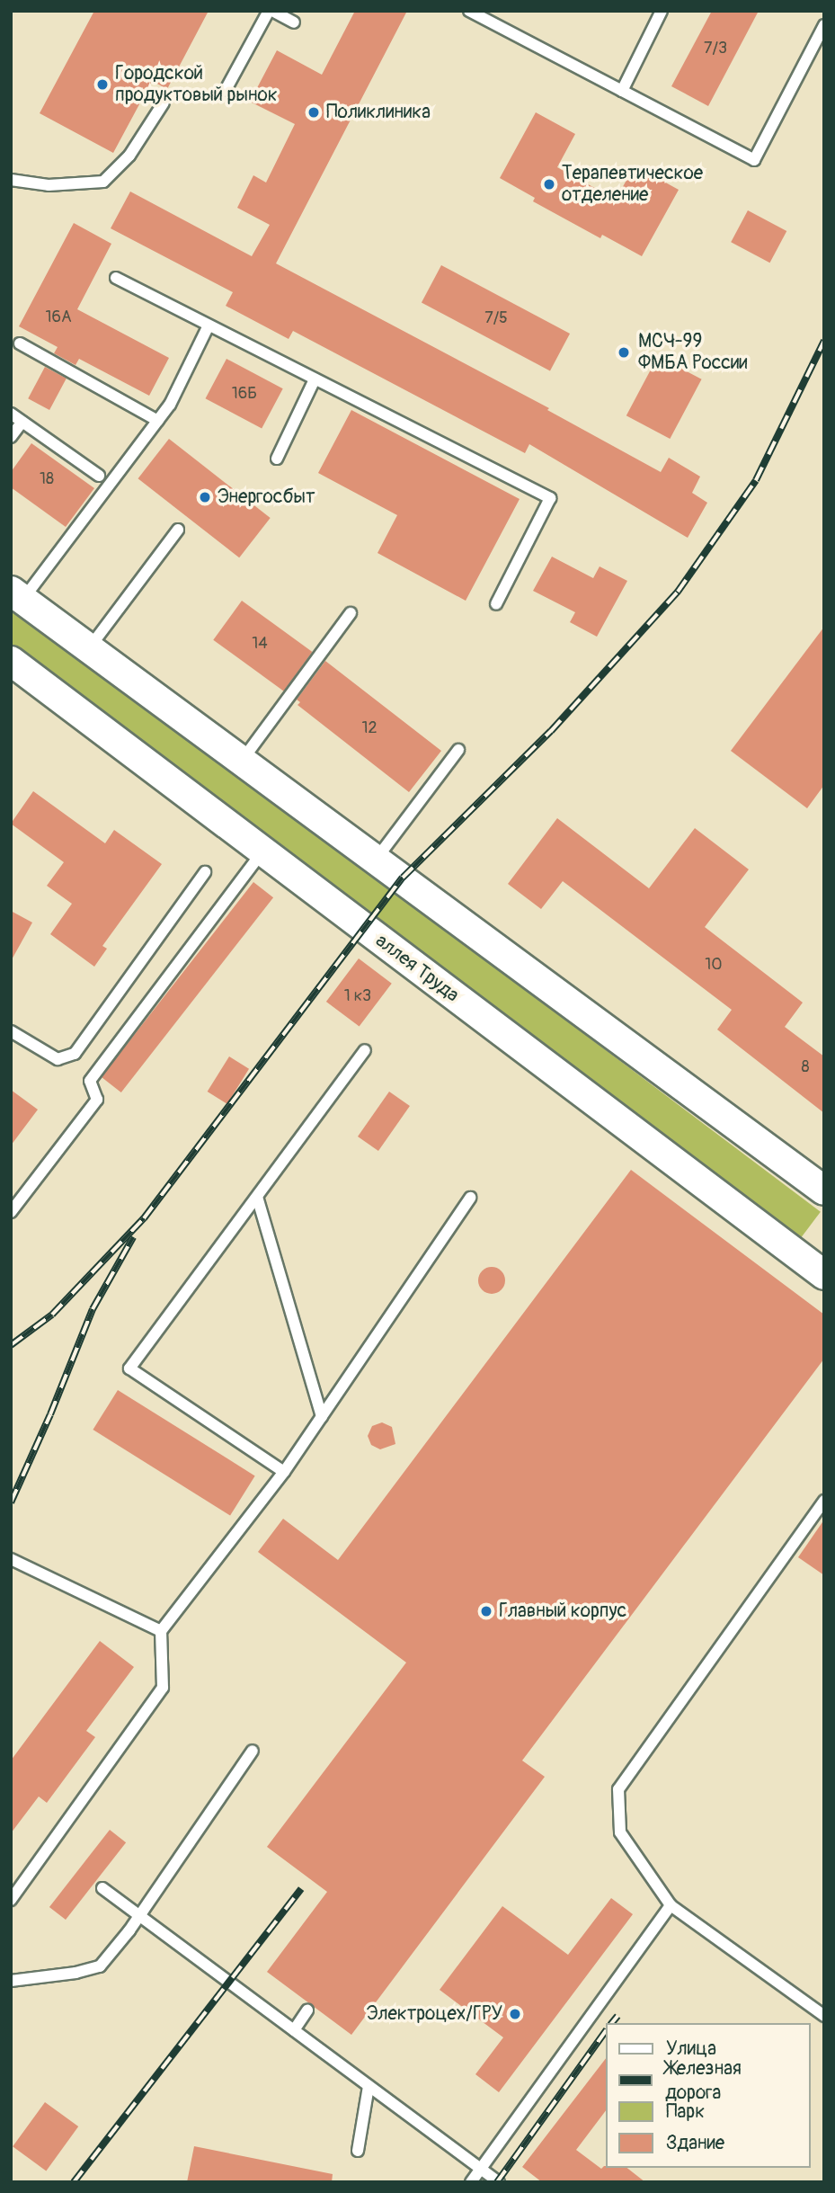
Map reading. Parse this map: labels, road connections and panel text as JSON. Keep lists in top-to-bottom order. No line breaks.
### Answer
{"streets":{"street":["аллея Труда"]},"places":["Городской продуктовый рынок","Поликлиника","Терапевтическое отделение","МСЧ-99 ФМБА России","Энергосбыт","Главный корпус","Электроцех/ГРУ"],"house_numbers":["7/3","16А","7/5","16Б","18","14","12","10","1 к3","8"],"legend":["Улица","Железная дорога","Парк","Здание"]}
